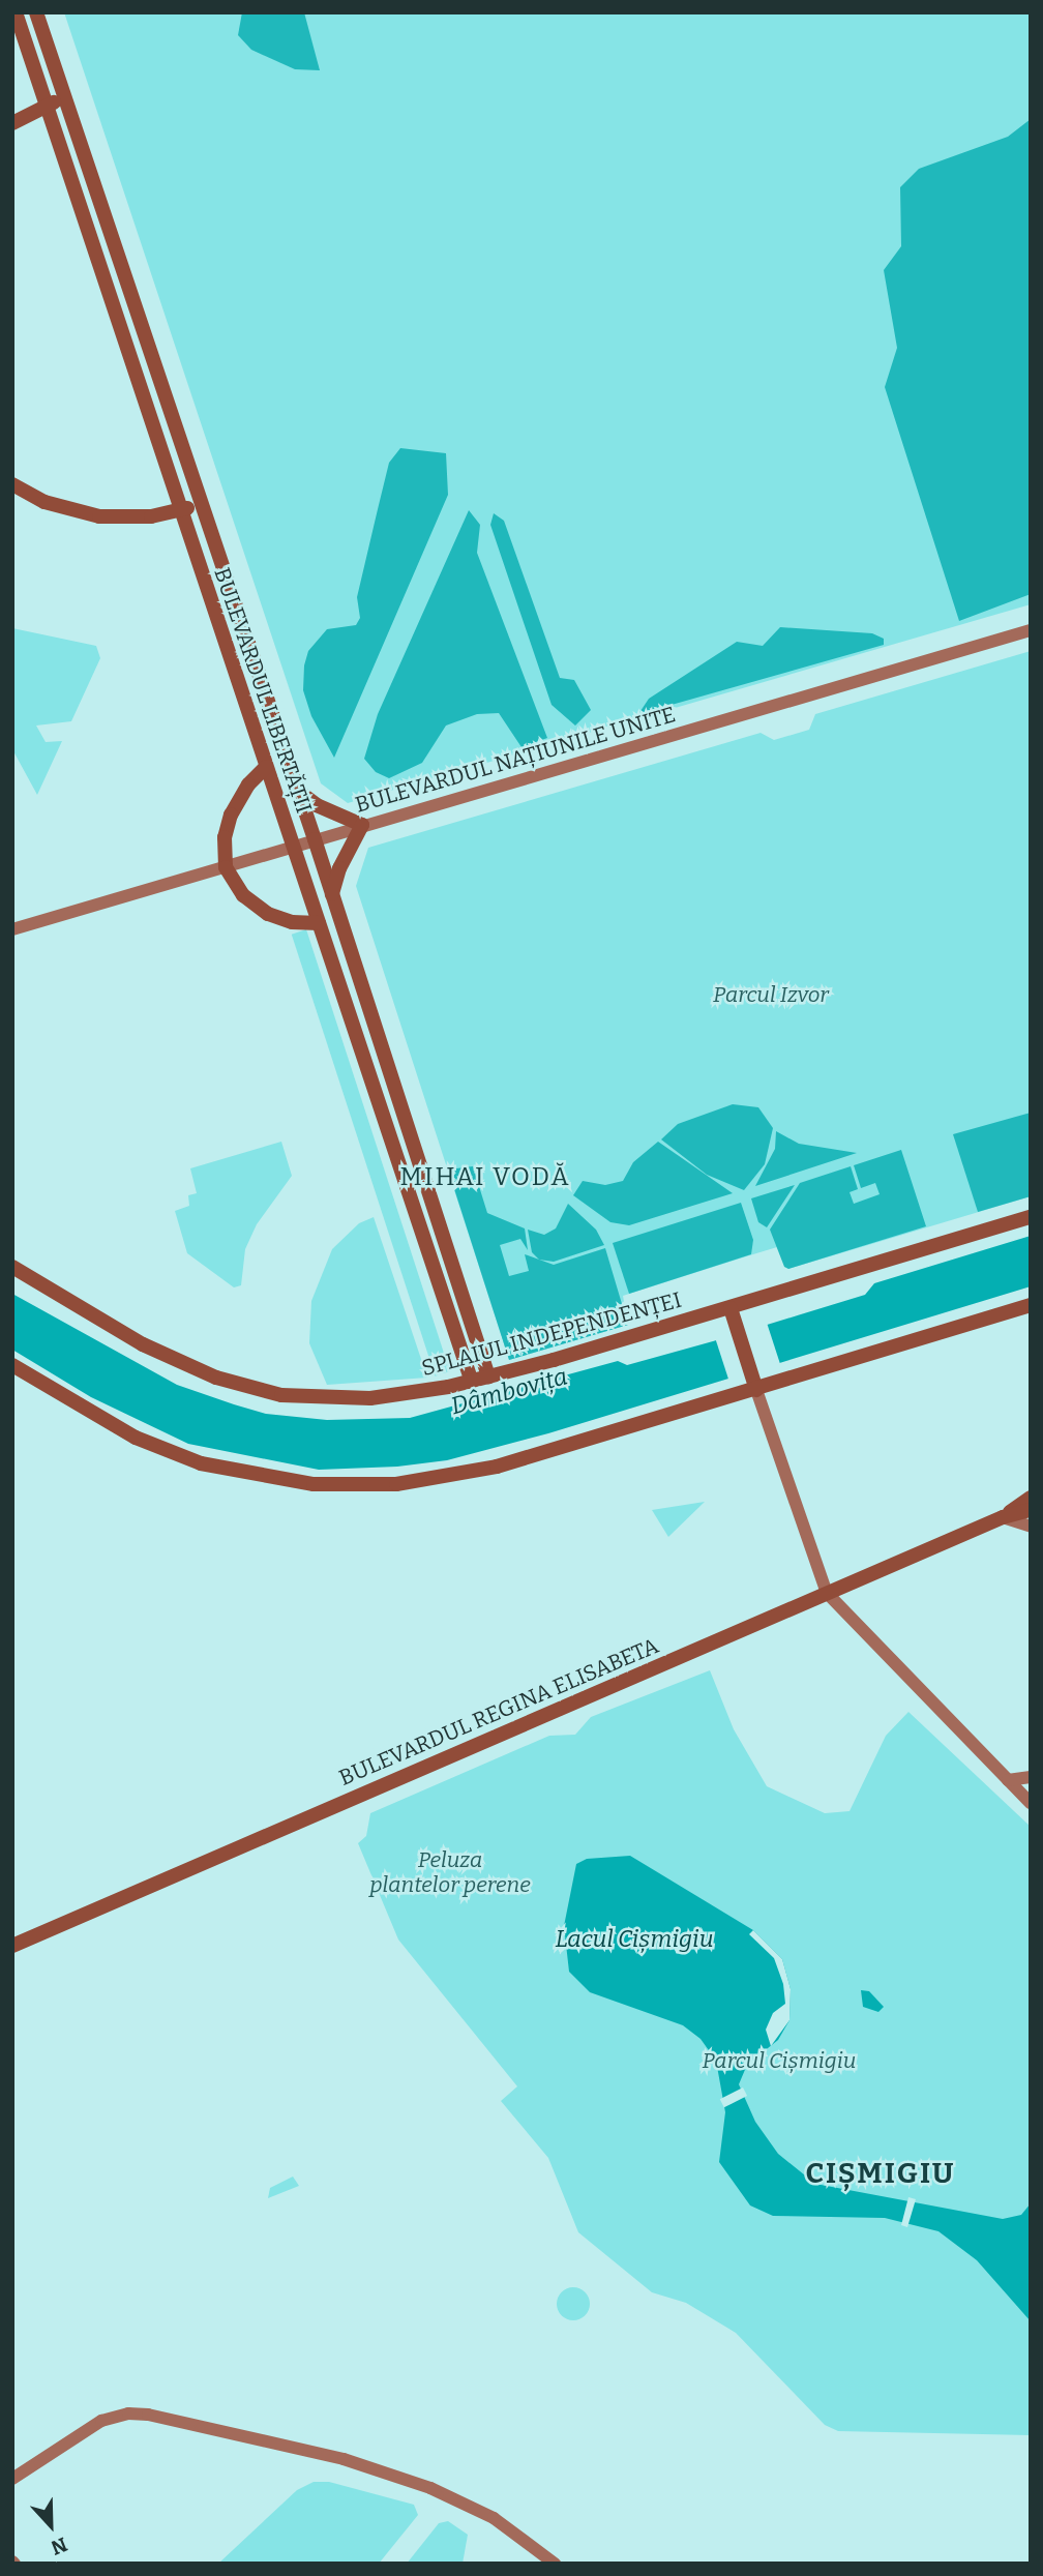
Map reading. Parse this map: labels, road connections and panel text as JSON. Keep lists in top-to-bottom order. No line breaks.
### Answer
{"streets":{"main road":["BULEVARDUL LIBERTĂȚII","BULEVARDUL NAȚIUNILE UNITE","SPLAIUL INDEPENDENȚEI","BULEVARDUL REGINA ELISABETA"]},"crossings":[["BULEVARDUL LIBERTĂȚII","BULEVARDUL NAȚIUNILE UNITE"],["BULEVARDUL LIBERTĂȚII","SPLAIUL INDEPENDENȚEI"]],"districts":["MIHAI VODĂ","CIȘMIGIU"],"water":["Dâmbovița","Lacul Cișmigiu"],"parks":["Parcul Izvor","Peluza plantelor perene","Parcul Cișmigiu"],"north":"bottom"}
